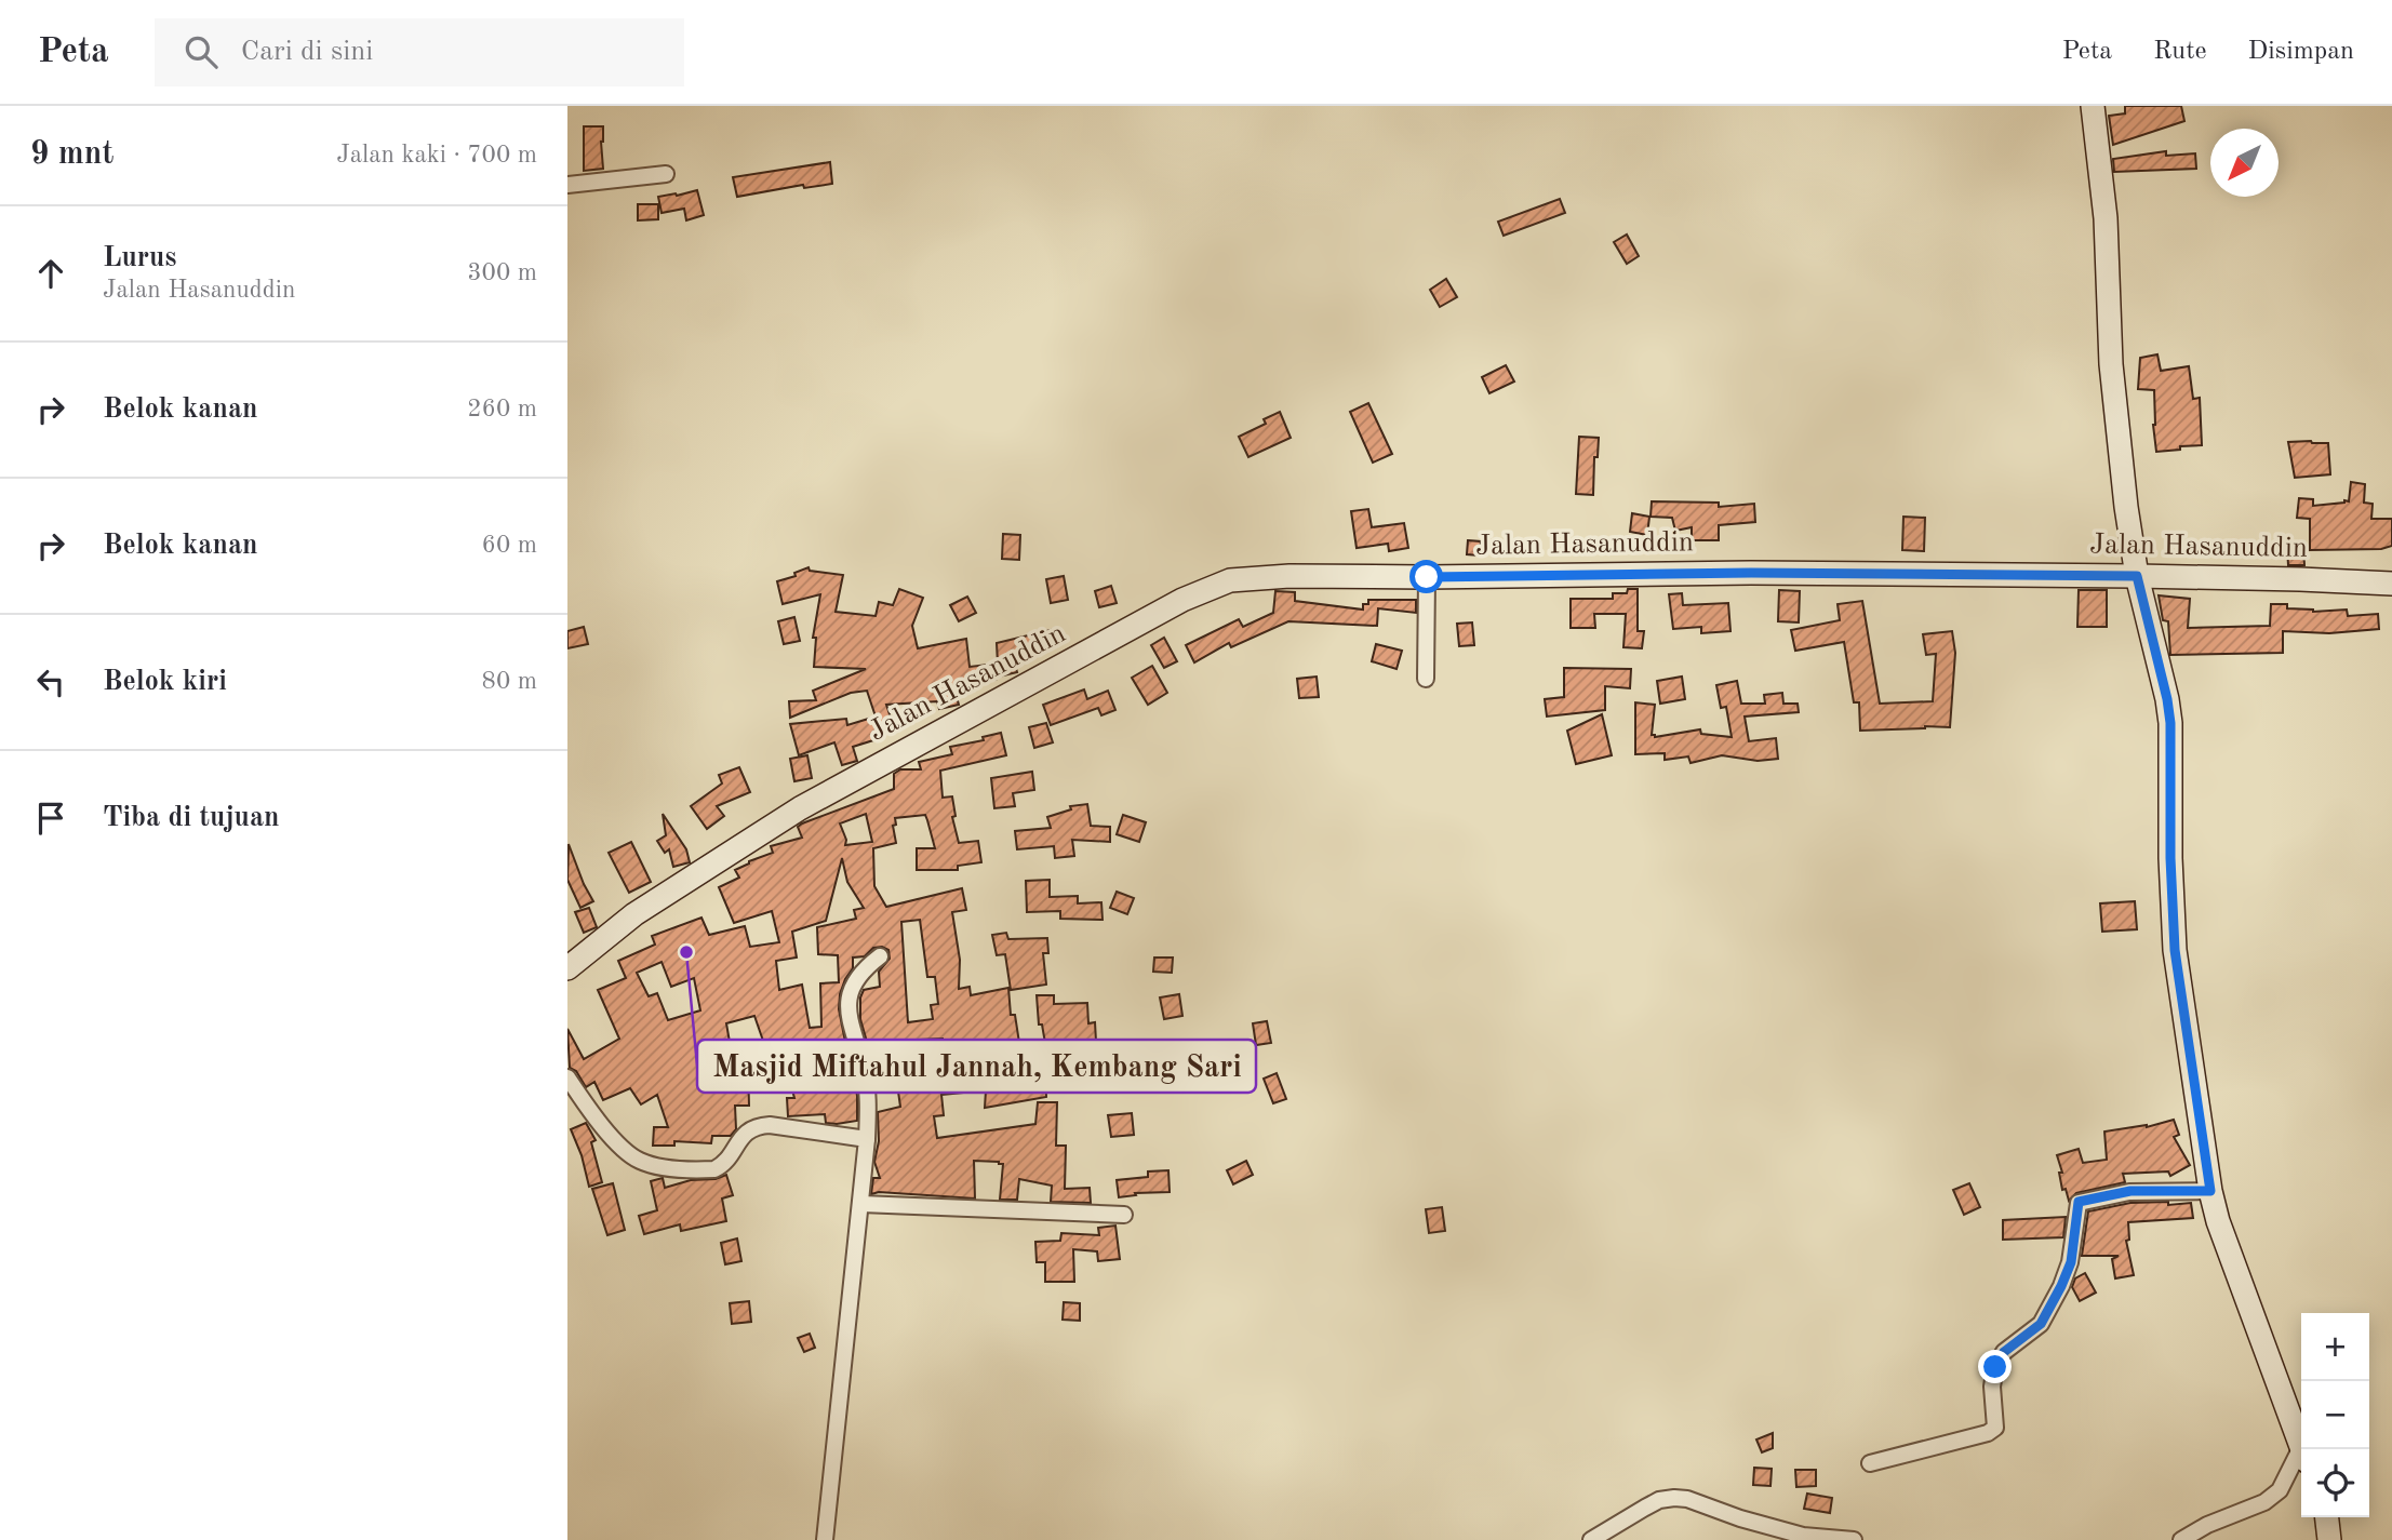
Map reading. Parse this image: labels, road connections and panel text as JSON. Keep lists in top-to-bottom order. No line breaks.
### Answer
{"streets":{"street":["Jalan Hasanuddin"]},"places":["Masjid Miftahul Jannah, Kembang Sari"],"north":"bottom left","page":{"header":"Peta","search":"Cari di sini","nav":["Peta","Rute","Disimpan"],"heading":["9 mnt","Jalan kaki · 700 m"],"list":[["Lurus","Jalan Hasanuddin","300 m"],["Belok kanan","260 m"],["Belok kanan","60 m"],["Belok kiri","80 m"],"Tiba di tujuan"],"map_buttons":["+","−"]}}
